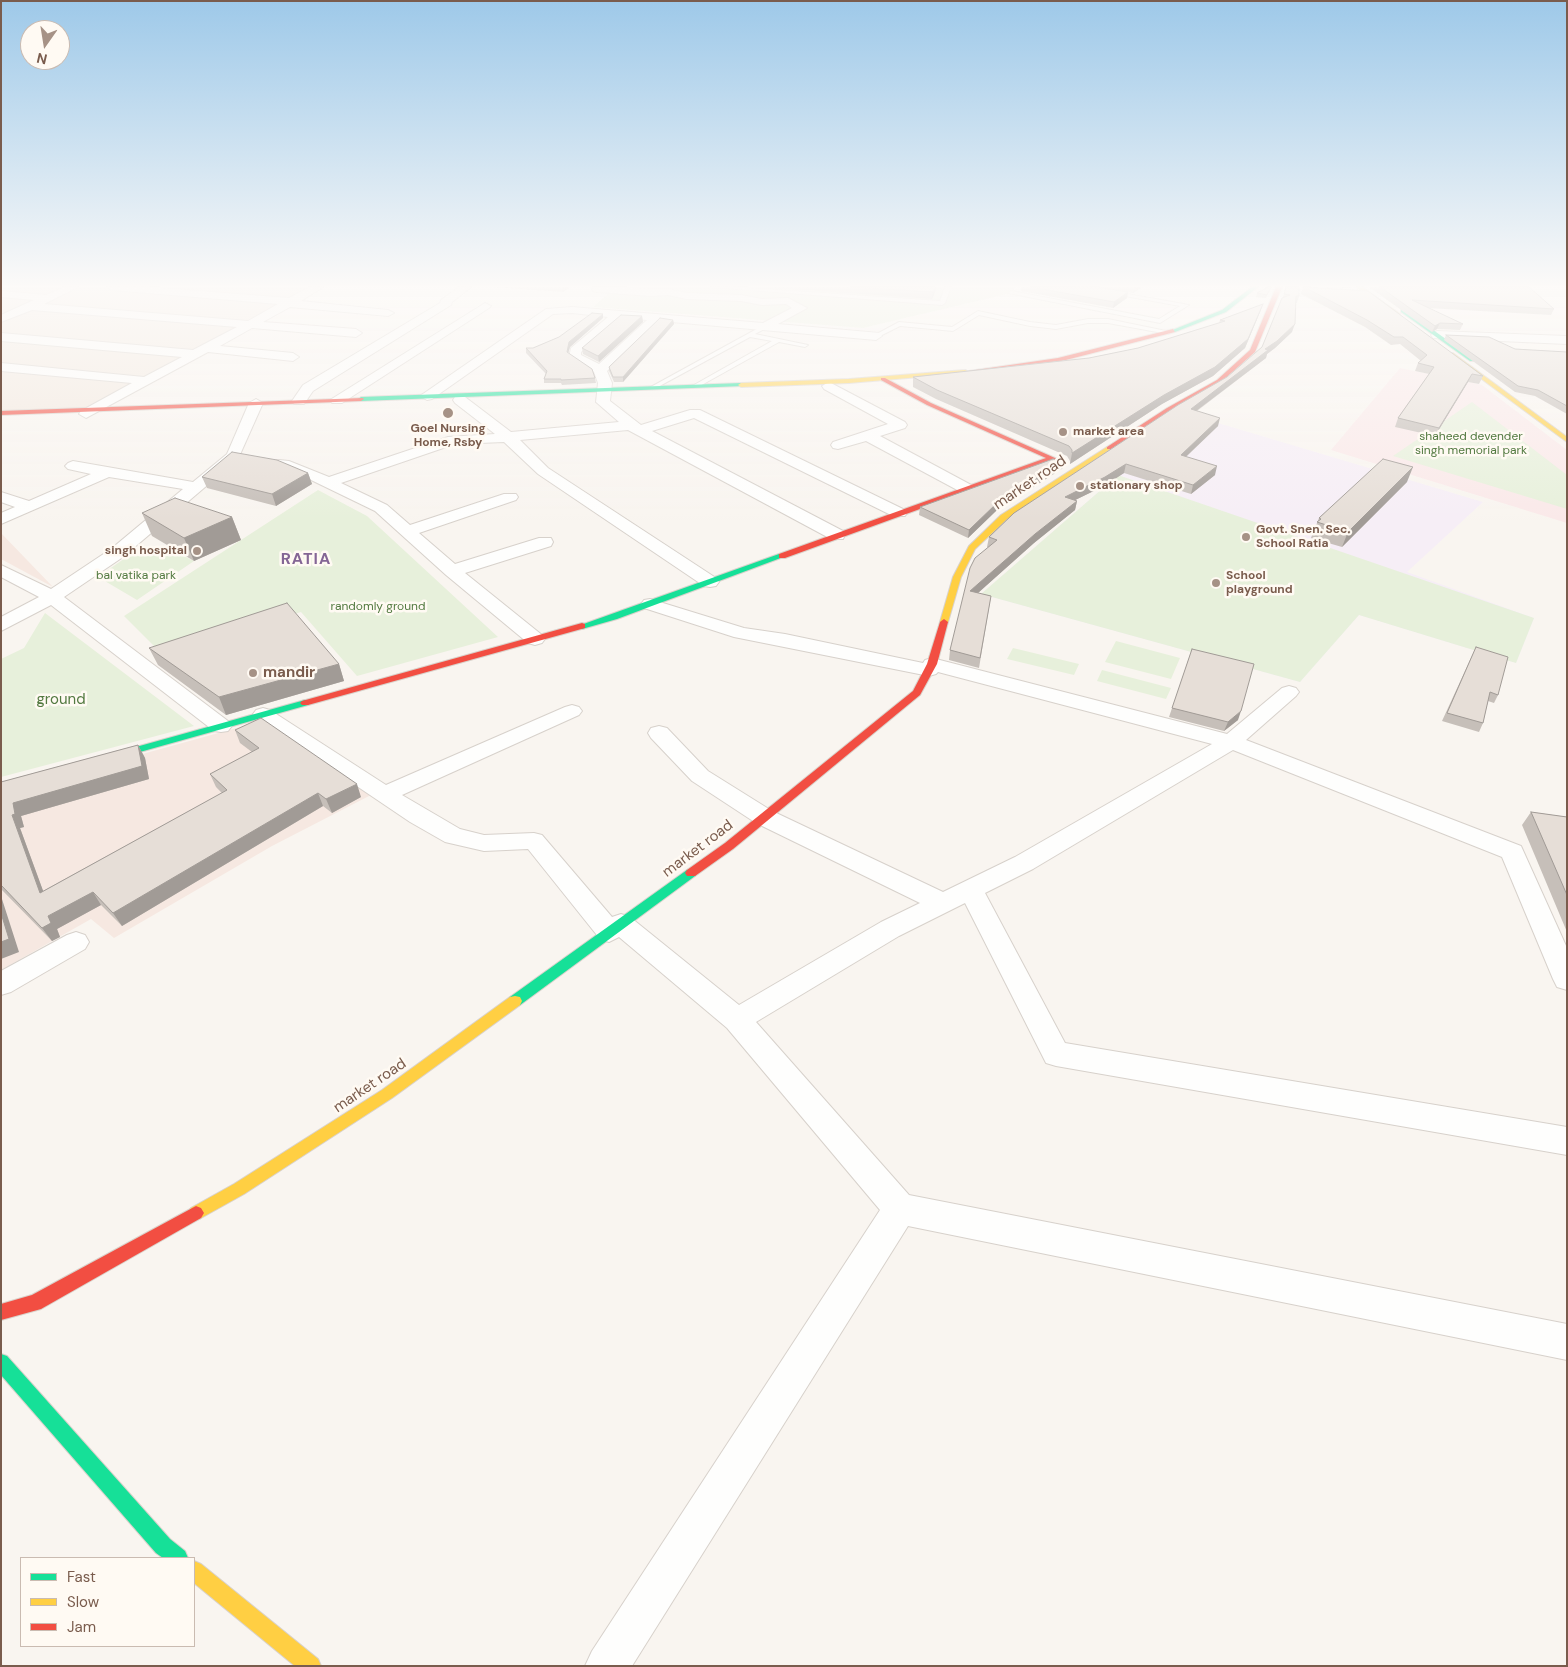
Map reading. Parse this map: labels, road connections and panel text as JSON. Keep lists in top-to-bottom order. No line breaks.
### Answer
{"streets":{"main road":["market road"]},"districts":["RATIA"],"parks":["shaheed devender singh memorial park","bal vatika park","randomly ground","ground"],"places":["Goel Nursing Home, Rsby","market area","stationary shop","Govt. Snen. Sec. School Ratia","singh hospital","School playground","mandir"],"legend":["Fast","Slow","Jam"],"north":"bottom"}
